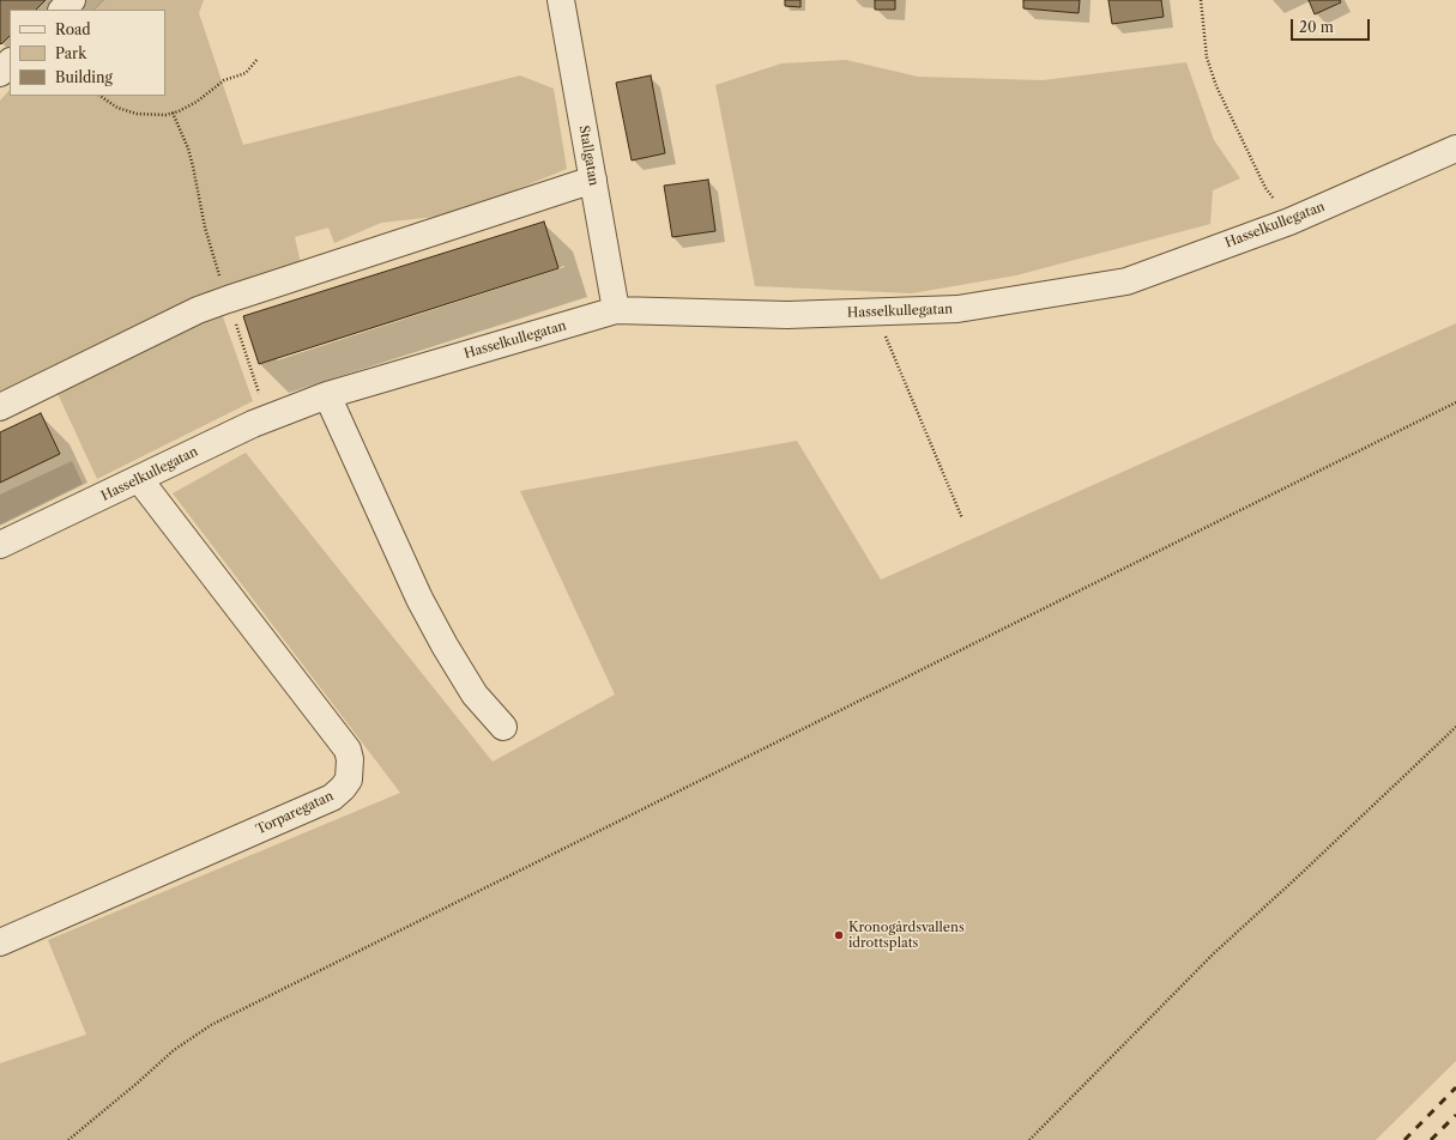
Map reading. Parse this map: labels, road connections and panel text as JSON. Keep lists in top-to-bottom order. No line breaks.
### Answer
{"streets":{"street":["Stallgatan","Hasselkullegatan","Torparegatan"]},"crossings":[["Stallgatan","Hasselkullegatan"],["Hasselkullegatan","Torparegatan"]],"places":["Kronogårdsvallens idrottsplats"],"legend":["Road","Park","Building"],"scale_bar":"20 m"}
